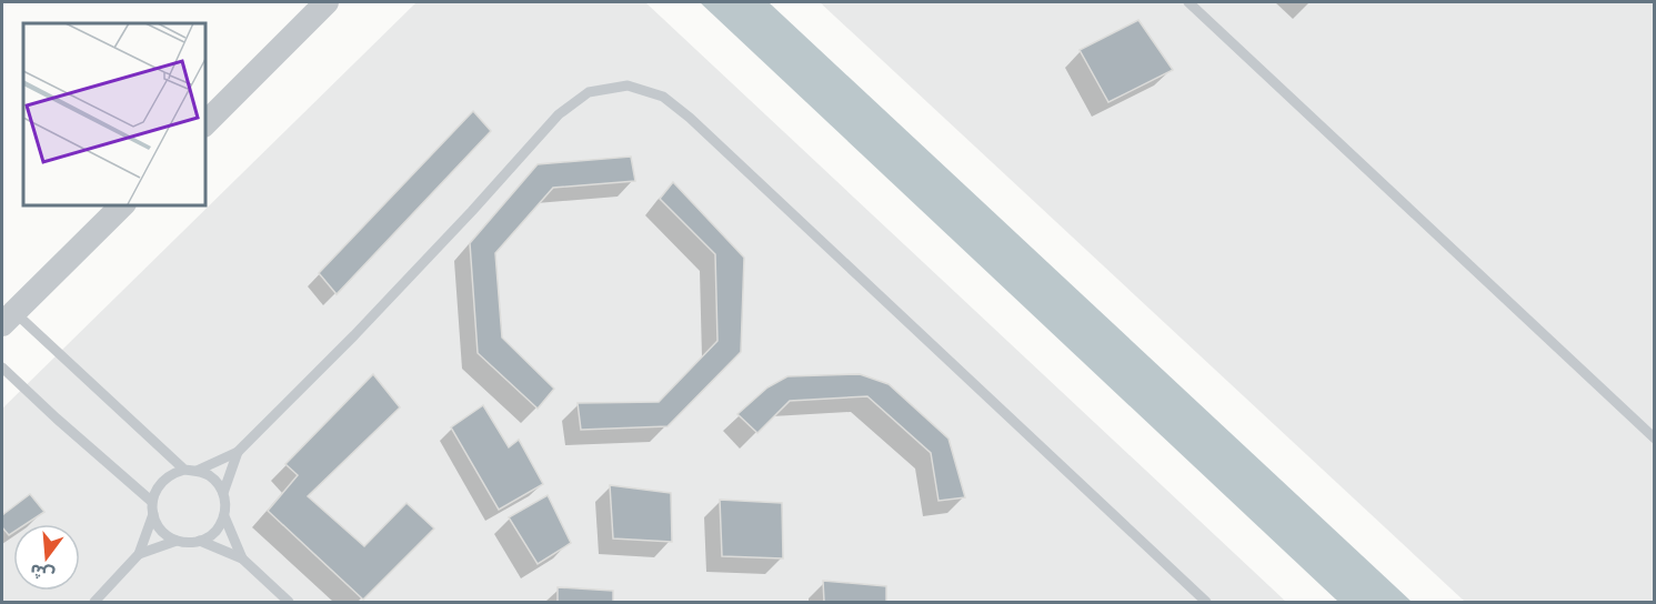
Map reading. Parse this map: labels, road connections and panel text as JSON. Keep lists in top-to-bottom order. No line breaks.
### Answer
{"north":"bottom"}
